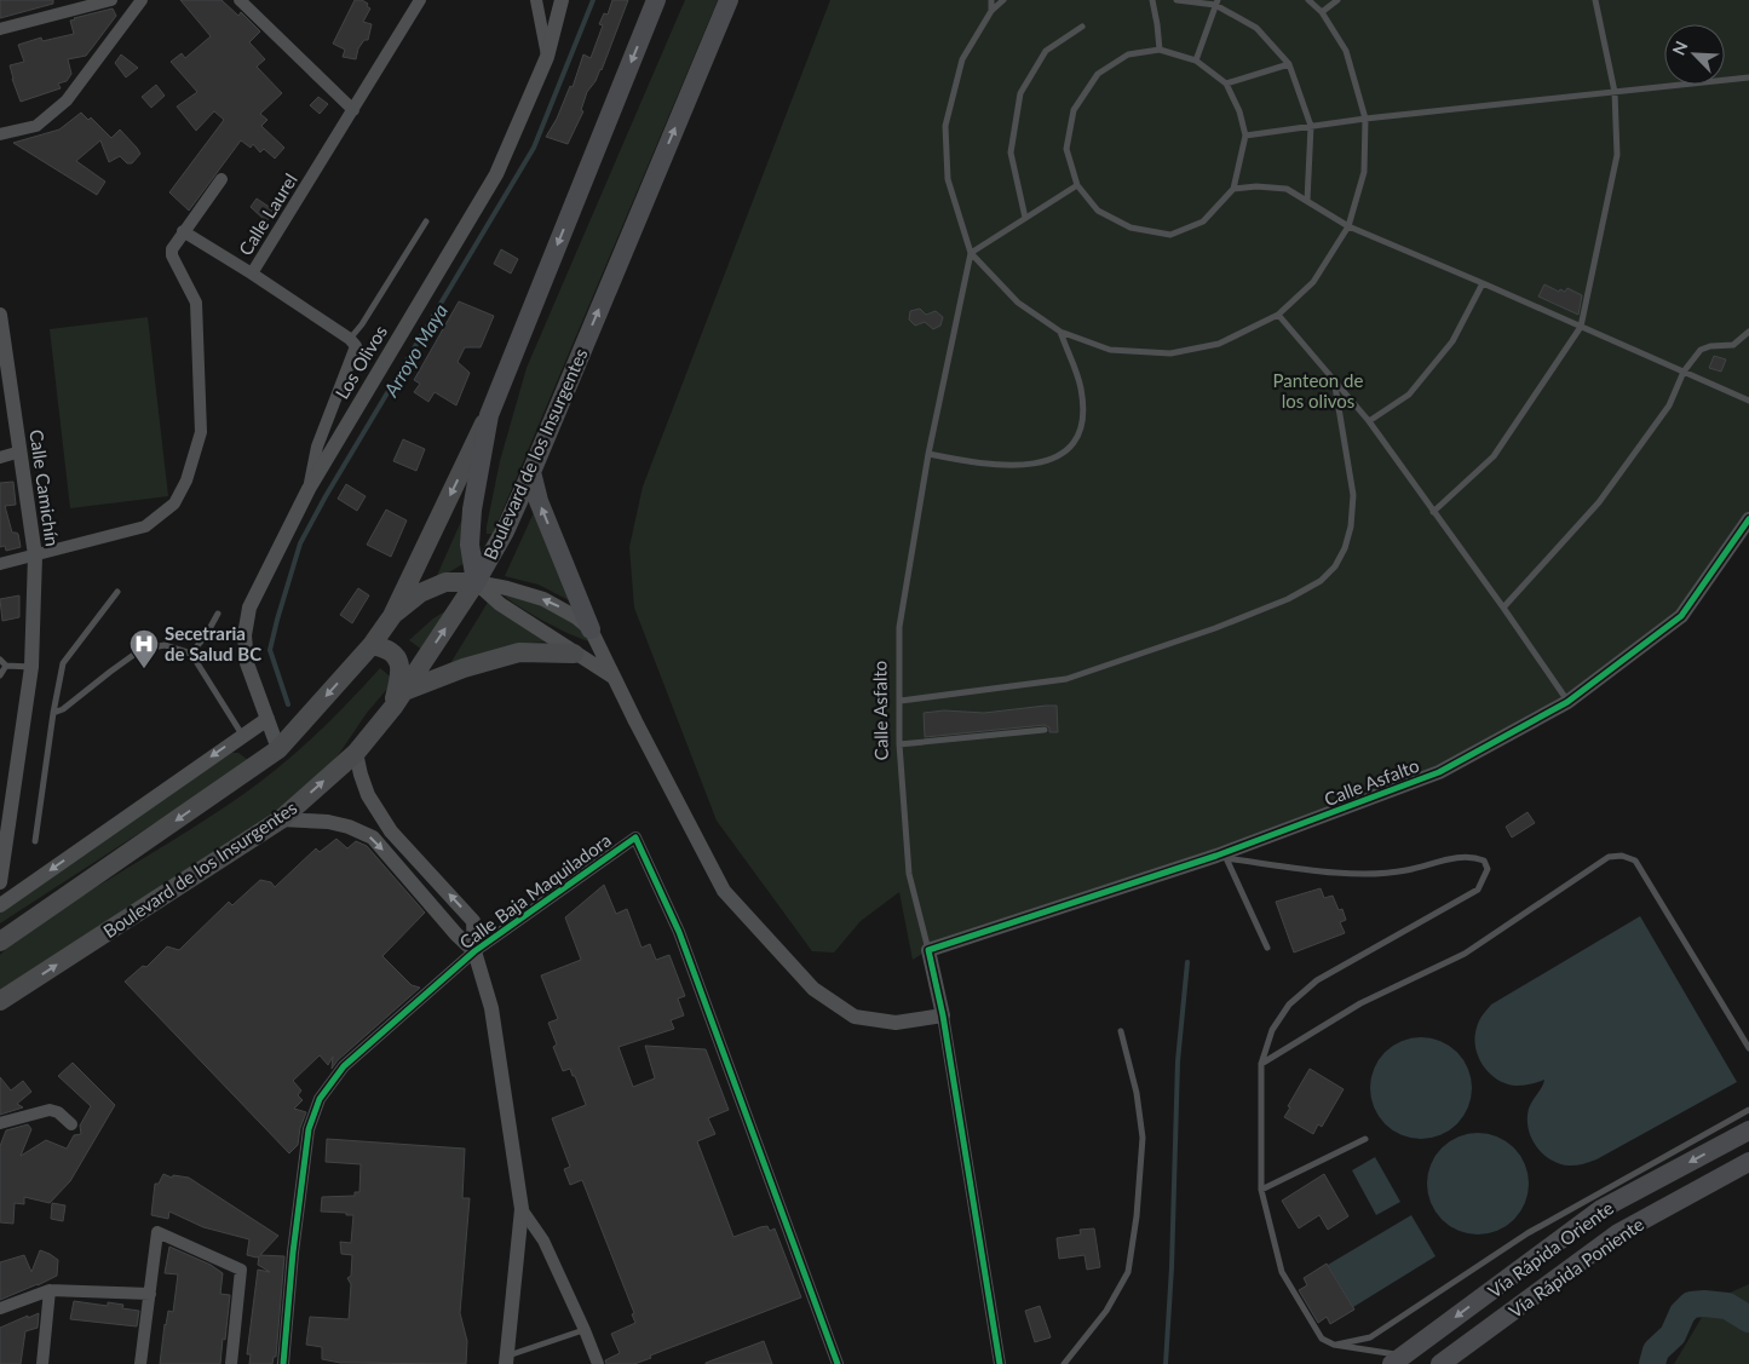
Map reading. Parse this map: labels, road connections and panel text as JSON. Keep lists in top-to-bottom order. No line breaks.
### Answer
{"streets":{"highway":["Boulevard de los Insurgentes","Vía Rápida Oriente","Vía Rápida Poniente"],"street":["Calle Laurel","Los Olivos","Calle Camichín","Calle Asfalto","Calle Baja Maquiladora"]},"crossings":[["Boulevard de los Insurgentes","Calle Baja Maquiladora"]],"one_way":["Vía Rápida Oriente"],"water":["Arroyo Maya"],"parks":["Panteon de los olivos"],"places":{"hospital":["Secetraria de Salud BC"]},"north":"top left"}
